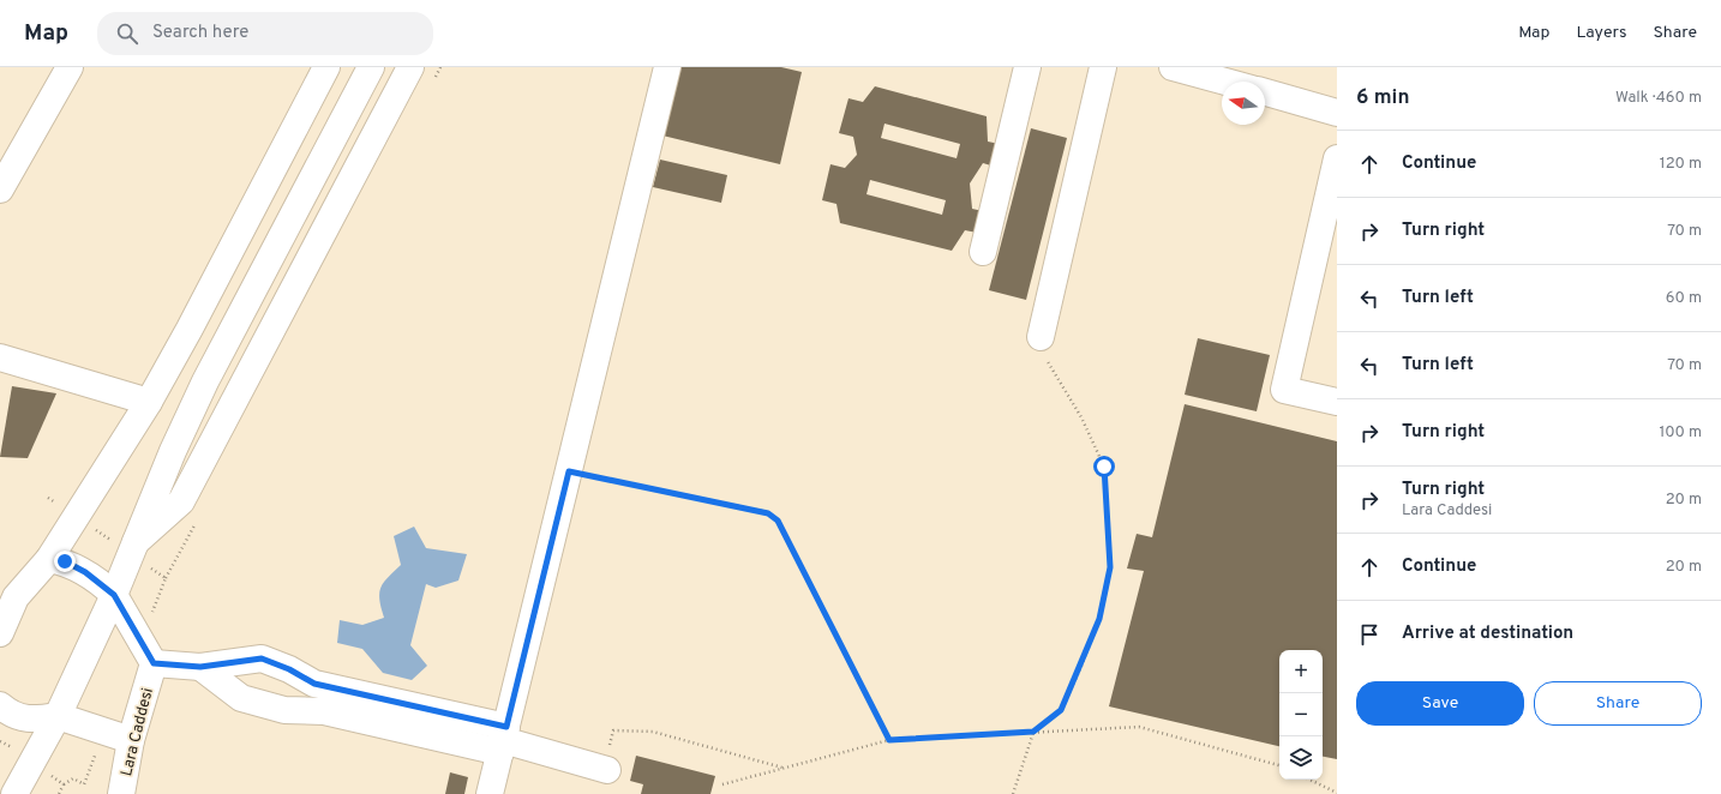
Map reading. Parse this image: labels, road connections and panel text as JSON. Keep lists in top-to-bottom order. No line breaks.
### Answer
{"streets":{"main road":["Lara Caddesi"]},"north":"left","page":{"header":"Map","search":"Search here","nav":["Map","Layers","Share"],"heading":["6 min","Walk · 460 m"],"list":[["Continue","120 m"],["Turn right","70 m"],["Turn left","60 m"],["Turn left","70 m"],["Turn right","100 m"],["Turn right","Lara Caddesi","20 m"],["Continue","20 m"],"Arrive at destination"],"map_buttons":["+","−"],"buttons":["Save","Share"]}}
